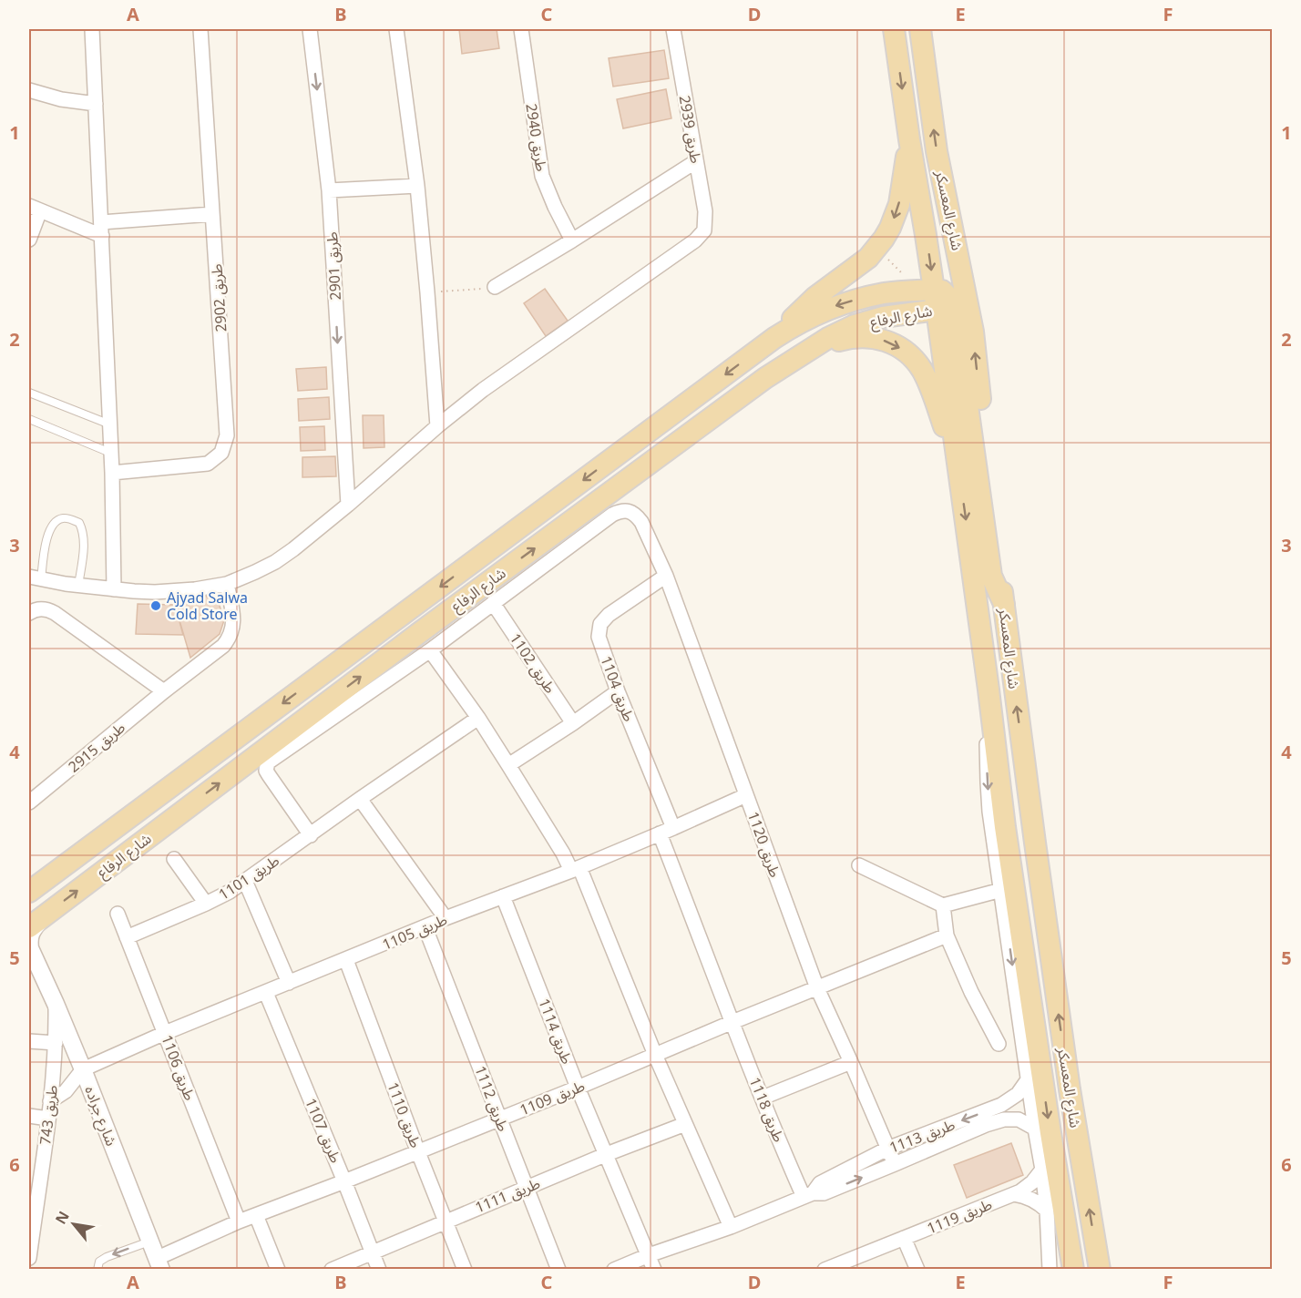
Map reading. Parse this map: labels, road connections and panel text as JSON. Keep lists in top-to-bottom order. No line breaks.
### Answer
{"streets":{"main road":["شارع المعسكر","شارع الرفاع"],"street":["طريق 2939","طريق 2940","طريق 2901","طريق 2902","طريق 1102","طريق 1104","طريق 2915","طريق 1120","طريق 1101","طريق 1105","طريق 1114","طريق 1106","طريق 1109","طريق 1112","طريق 1118","طريق 743","طريق 1110","شارع جراده","طريق 1107","طريق 1113","طريق 1111","طريق 1119"]},"crossings":[["شارع المعسكر","شارع الرفاع"],["شارع الرفاع","شارع جراده"],["طريق 1102","طريق 1120"],["طريق 1104","طريق 1120"],["طريق 1104","طريق 1105"],["طريق 1120","طريق 1105"],["طريق 1120","طريق 1109"],["طريق 1120","طريق 1113"],["طريق 1101","طريق 1106"],["طريق 1105","طريق 1114"],["طريق 1105","طريق 1106"],["طريق 1105","طريق 1112"],["طريق 1105","طريق 1118"],["طريق 1105","طريق 1110"],["طريق 1105","شارع جراده"],["طريق 1105","طريق 1107"],["طريق 1114","طريق 1109"],["طريق 1114","طريق 1113"],["طريق 1114","طريق 1111"],["طريق 1106","طريق 1109"],["طريق 1109","طريق 1112"],["طريق 1109","طريق 1118"],["طريق 1109","طريق 1110"],["طريق 1109","شارع جراده"],["طريق 1109","طريق 1107"],["طريق 1112","طريق 1111"],["طريق 1118","طريق 1113"],["طريق 743","شارع جراده"],["طريق 1110","طريق 1111"],["طريق 1107","طريق 1111"]],"places":["Ajyad Salwa Cold Store"],"north":"top left","grid":{"columns":["A","B","C","D","E","F"],"rows":["1","2","3","4","5","6"]}}
